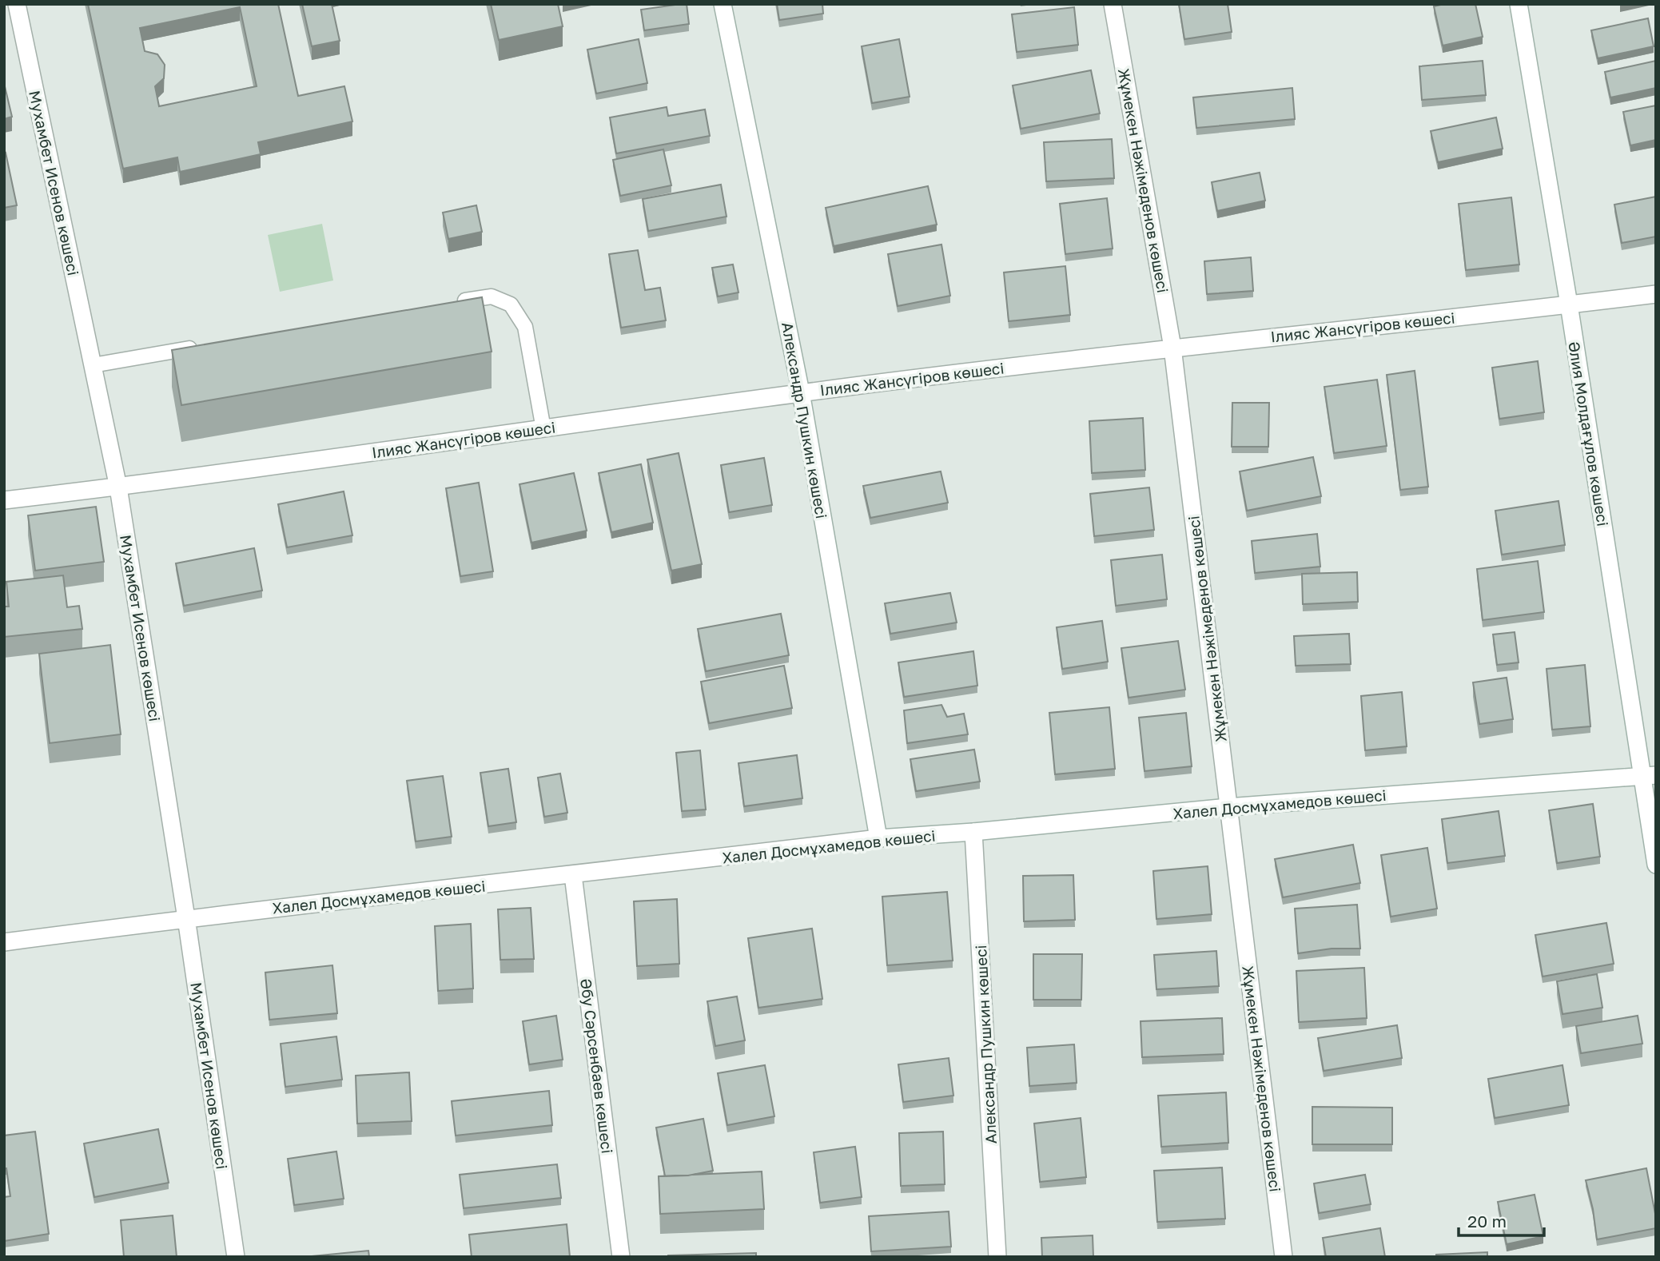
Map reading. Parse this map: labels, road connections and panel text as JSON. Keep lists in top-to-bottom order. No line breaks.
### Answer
{"streets":{"street":["Жұмекен Нәжімеденов көшесі","Мухамбет Исенов көшесі","Ілияс Жансүгіров көшесі","Александр Пушкин көшесі","Әлия Молдағұлов көшесі","Халел Досмұхамедов көшесі","Әбу Сәрсенбаев көшесі"]},"crossings":[["Жұмекен Нәжімеденов көшесі","Ілияс Жансүгіров көшесі"],["Жұмекен Нәжімеденов көшесі","Халел Досмұхамедов көшесі"],["Мухамбет Исенов көшесі","Ілияс Жансүгіров көшесі"],["Мухамбет Исенов көшесі","Халел Досмұхамедов көшесі"],["Ілияс Жансүгіров көшесі","Александр Пушкин көшесі"],["Ілияс Жансүгіров көшесі","Әлия Молдағұлов көшесі"],["Александр Пушкин көшесі","Халел Досмұхамедов көшесі"],["Әлия Молдағұлов көшесі","Халел Досмұхамедов көшесі"],["Халел Досмұхамедов көшесі","Әбу Сәрсенбаев көшесі"]],"scale_bar":"20 m"}
